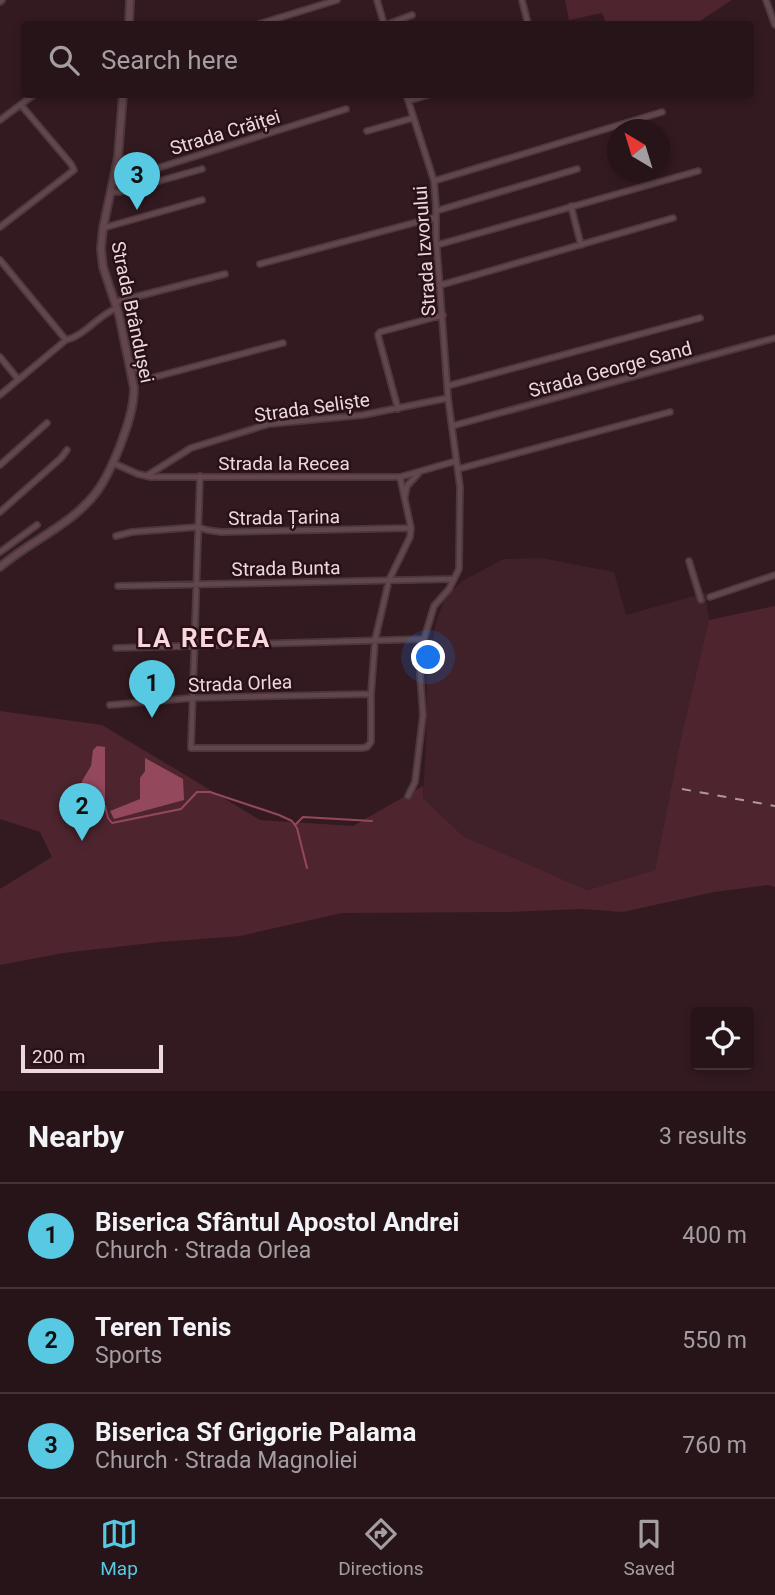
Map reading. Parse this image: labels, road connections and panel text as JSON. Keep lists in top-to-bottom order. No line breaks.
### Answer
{"streets":{"main road":["Strada Brândușei"],"street":["Strada Crăiței","Strada Izvorului","Strada George Sand","Strada Seliște","Strada la Recea","Strada Țarina","Strada Bunta","Strada Orlea"]},"crossings":[["Strada Crăiței","Strada Brândușei"],["Strada Izvorului","Strada George Sand"],["Strada Izvorului","Strada Seliște"],["Strada Izvorului","Strada la Recea"],["Strada Izvorului","Strada Bunta"],["Strada Brândușei","Strada la Recea"],["Strada Seliște","Strada la Recea"]],"districts":["LA RECEA"],"scale_bar":"200 m","north":"top left","page":{"search":"Search here","pins":["3","1","2"],"scale":"200 m","heading":["Nearby","3 results"],"list":[{"mark":"1","name":"Biserica Sfântul Apostol Andrei","note":"Church · Strada Orlea","value":"400 m"},{"mark":"2","name":"Teren Tenis","note":"Sports","value":"550 m"},{"mark":"3","name":"Biserica Sf Grigorie Palama","note":"Church · Strada Magnoliei","value":"760 m"}],"nav":["Map","Directions","Saved"]}}
